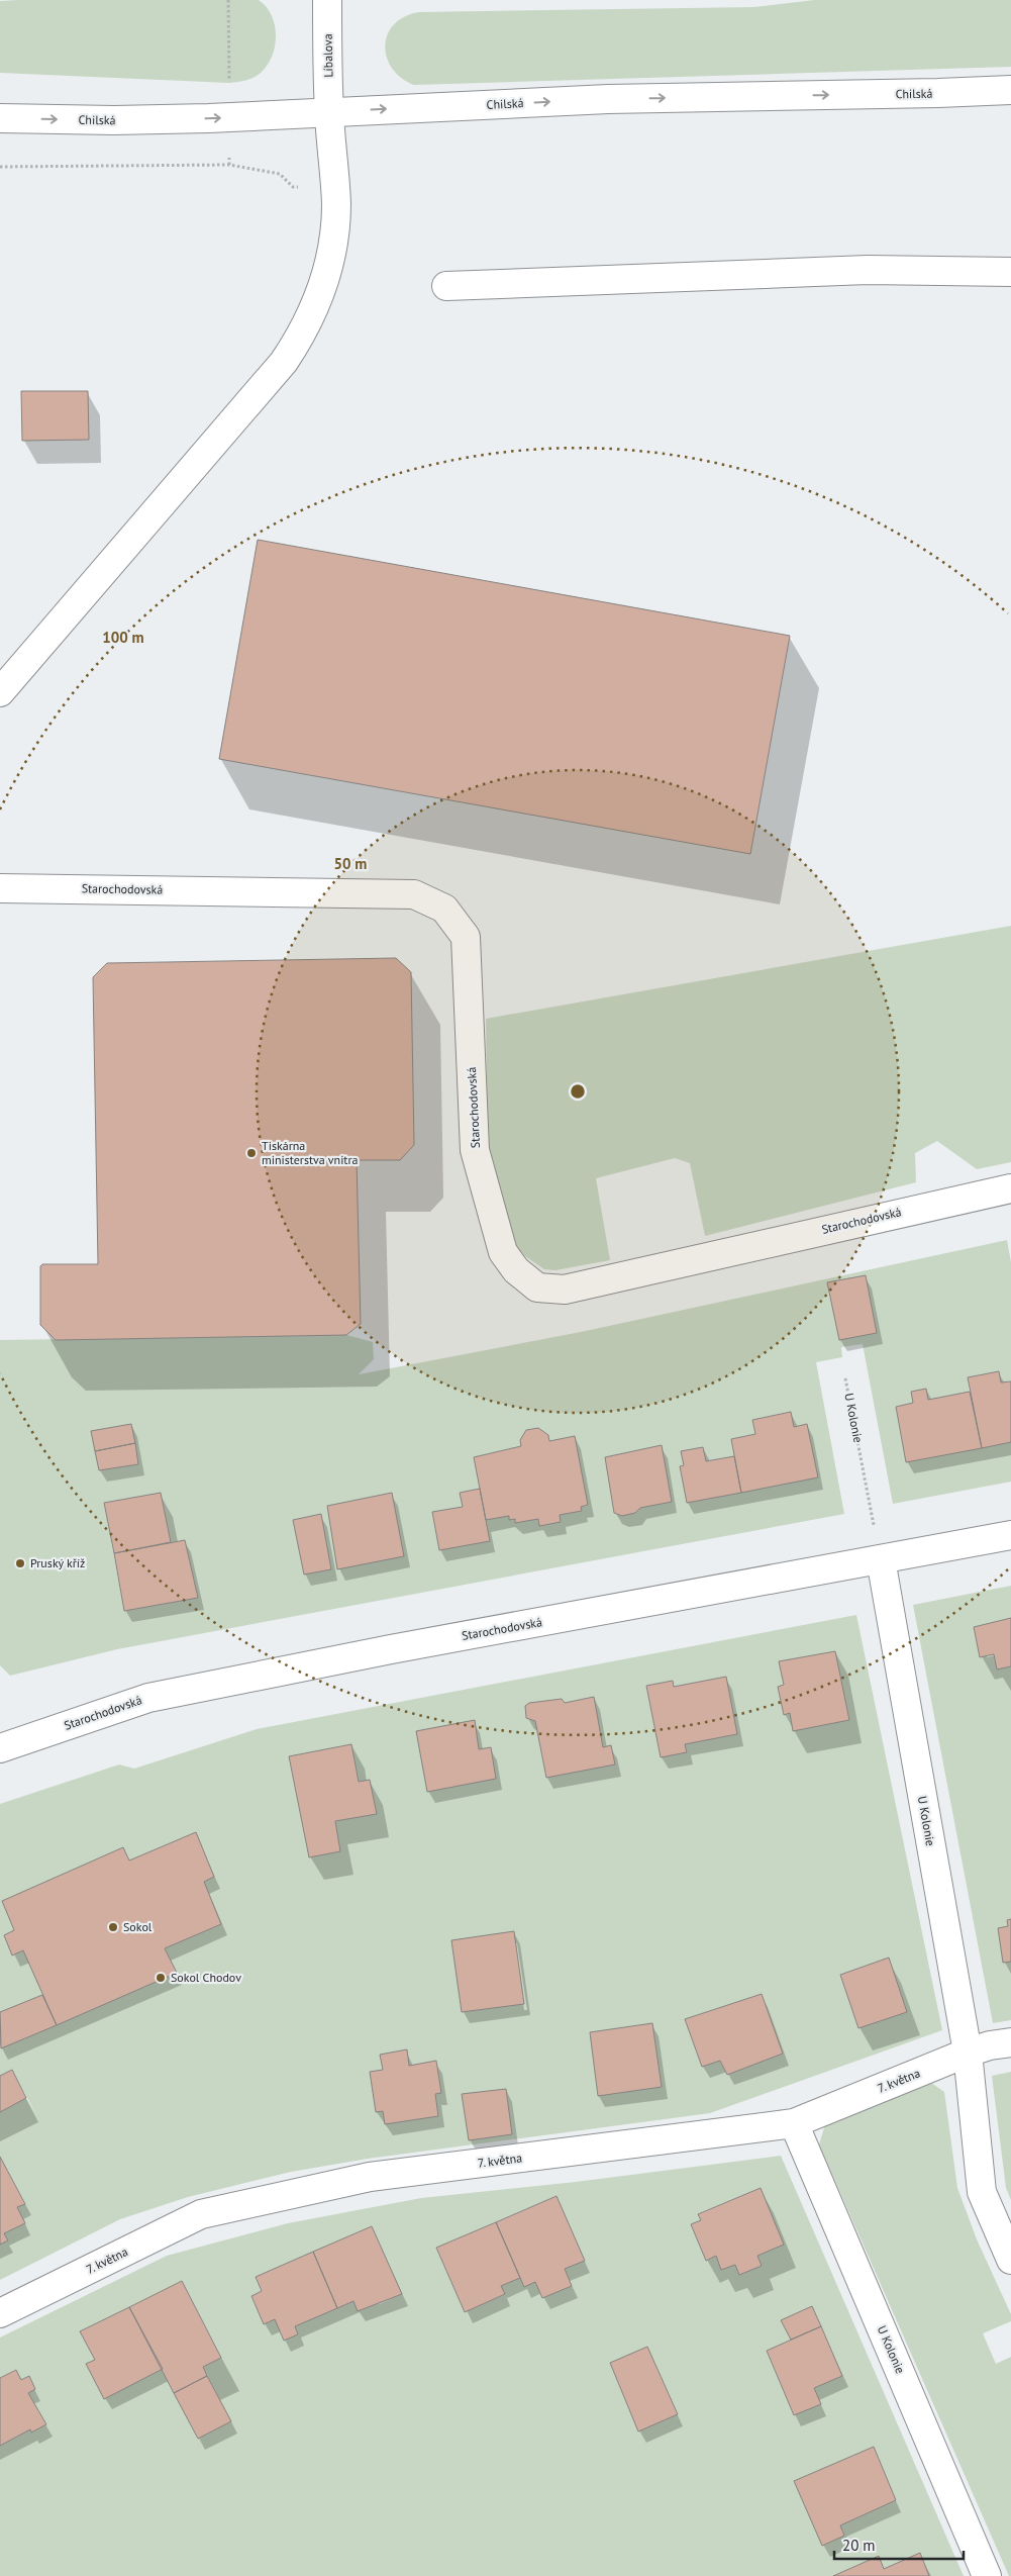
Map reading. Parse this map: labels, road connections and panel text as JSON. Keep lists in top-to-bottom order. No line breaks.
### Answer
{"streets":{"street":["Líbalova","Chilská","Starochodovská","U Kolonie","7. května"]},"crossings":[["Líbalova","Chilská"],["Starochodovská","U Kolonie"],["U Kolonie","7. května"]],"places":["Tiskárna ministerstva vnitra","Pruský kříž","Sokol","Sokol Chodov"],"scale_bar":"20 m","rings":["100 m","50 m"]}
